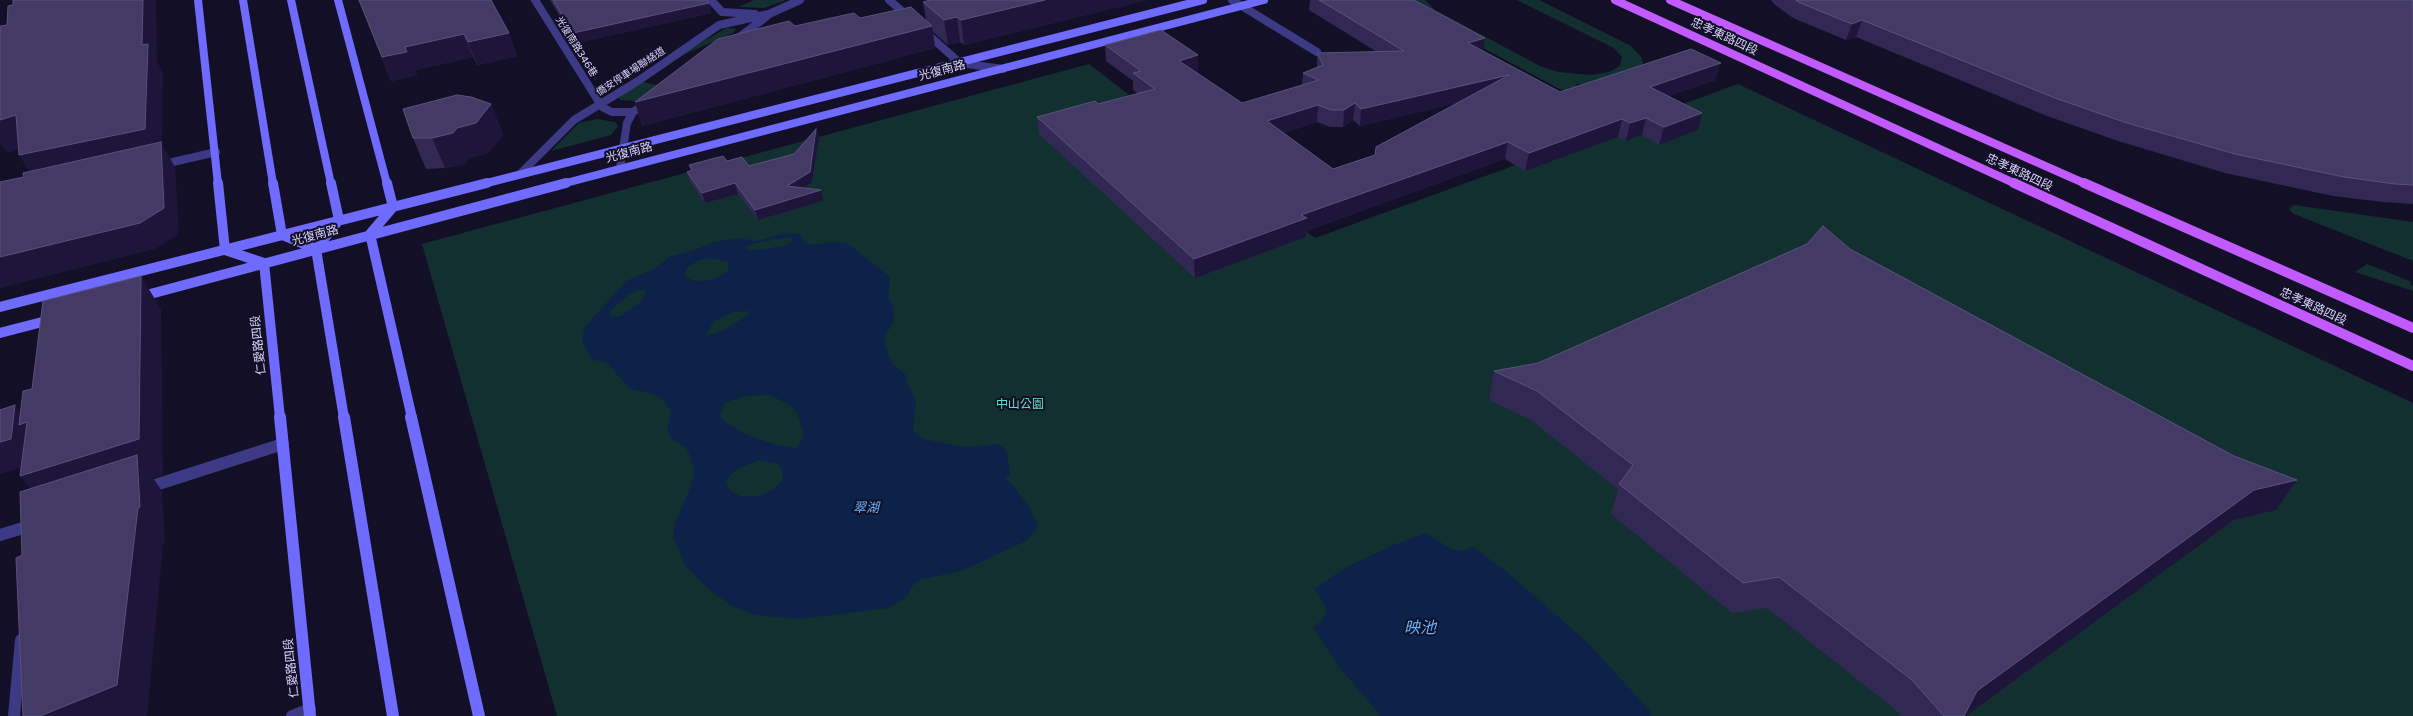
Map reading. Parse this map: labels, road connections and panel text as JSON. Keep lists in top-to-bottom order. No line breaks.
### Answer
{"streets":{"main road":["忠孝東路四段","光復南路","仁愛路四段"],"street":["光復南路346巷","僑安停車場聯絡道"]},"crossings":[["光復南路346巷","僑安停車場聯絡道"],["光復南路","僑安停車場聯絡道"],["光復南路","仁愛路四段"]],"water":["翠湖","映池"],"parks":["中山公園"]}
